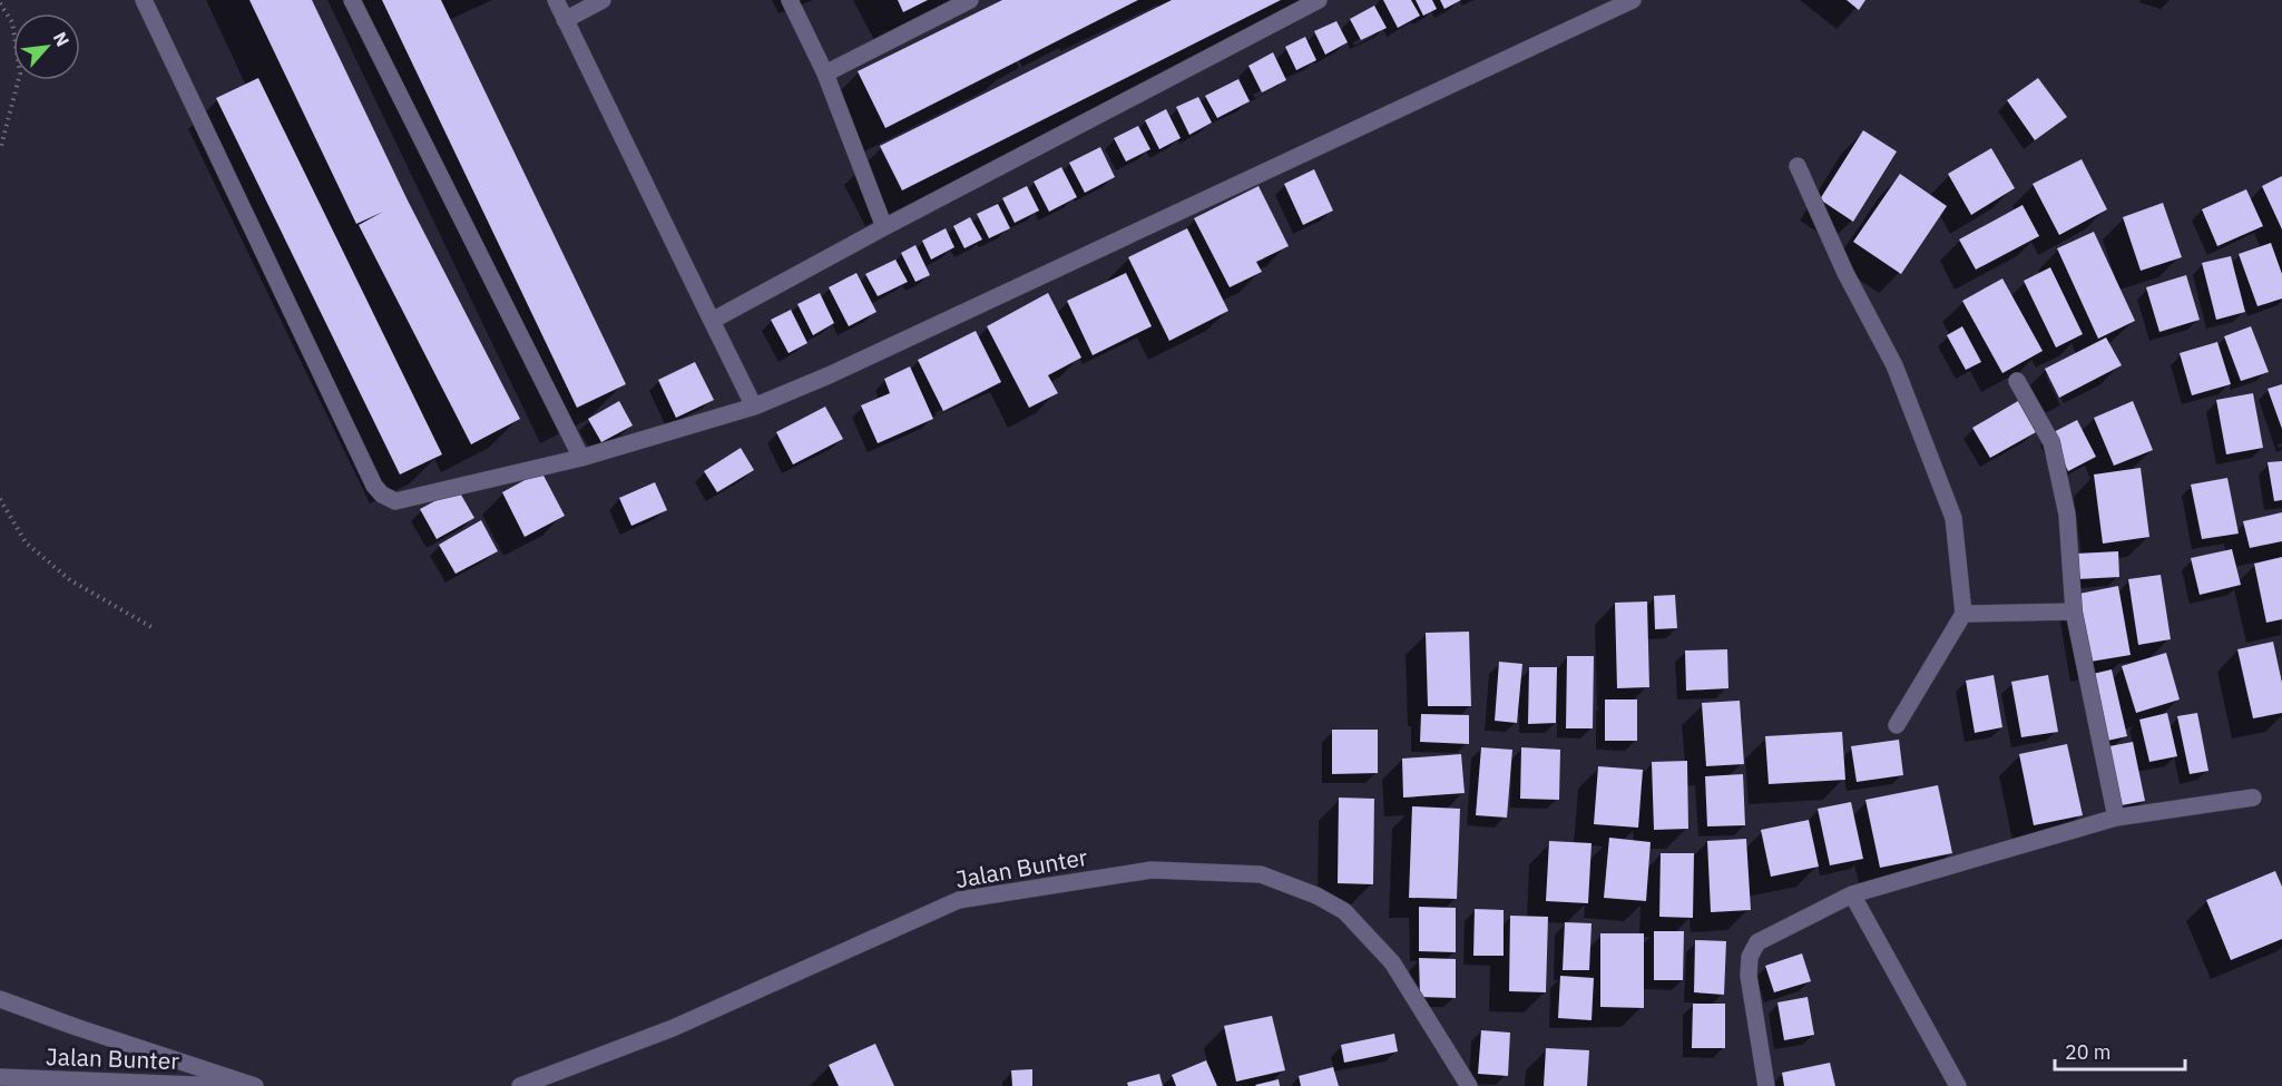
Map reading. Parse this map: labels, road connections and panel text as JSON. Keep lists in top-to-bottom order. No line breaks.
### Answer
{"streets":{"street":["Jalan Bunter"]},"scale_bar":"20 m","north":"top right"}
